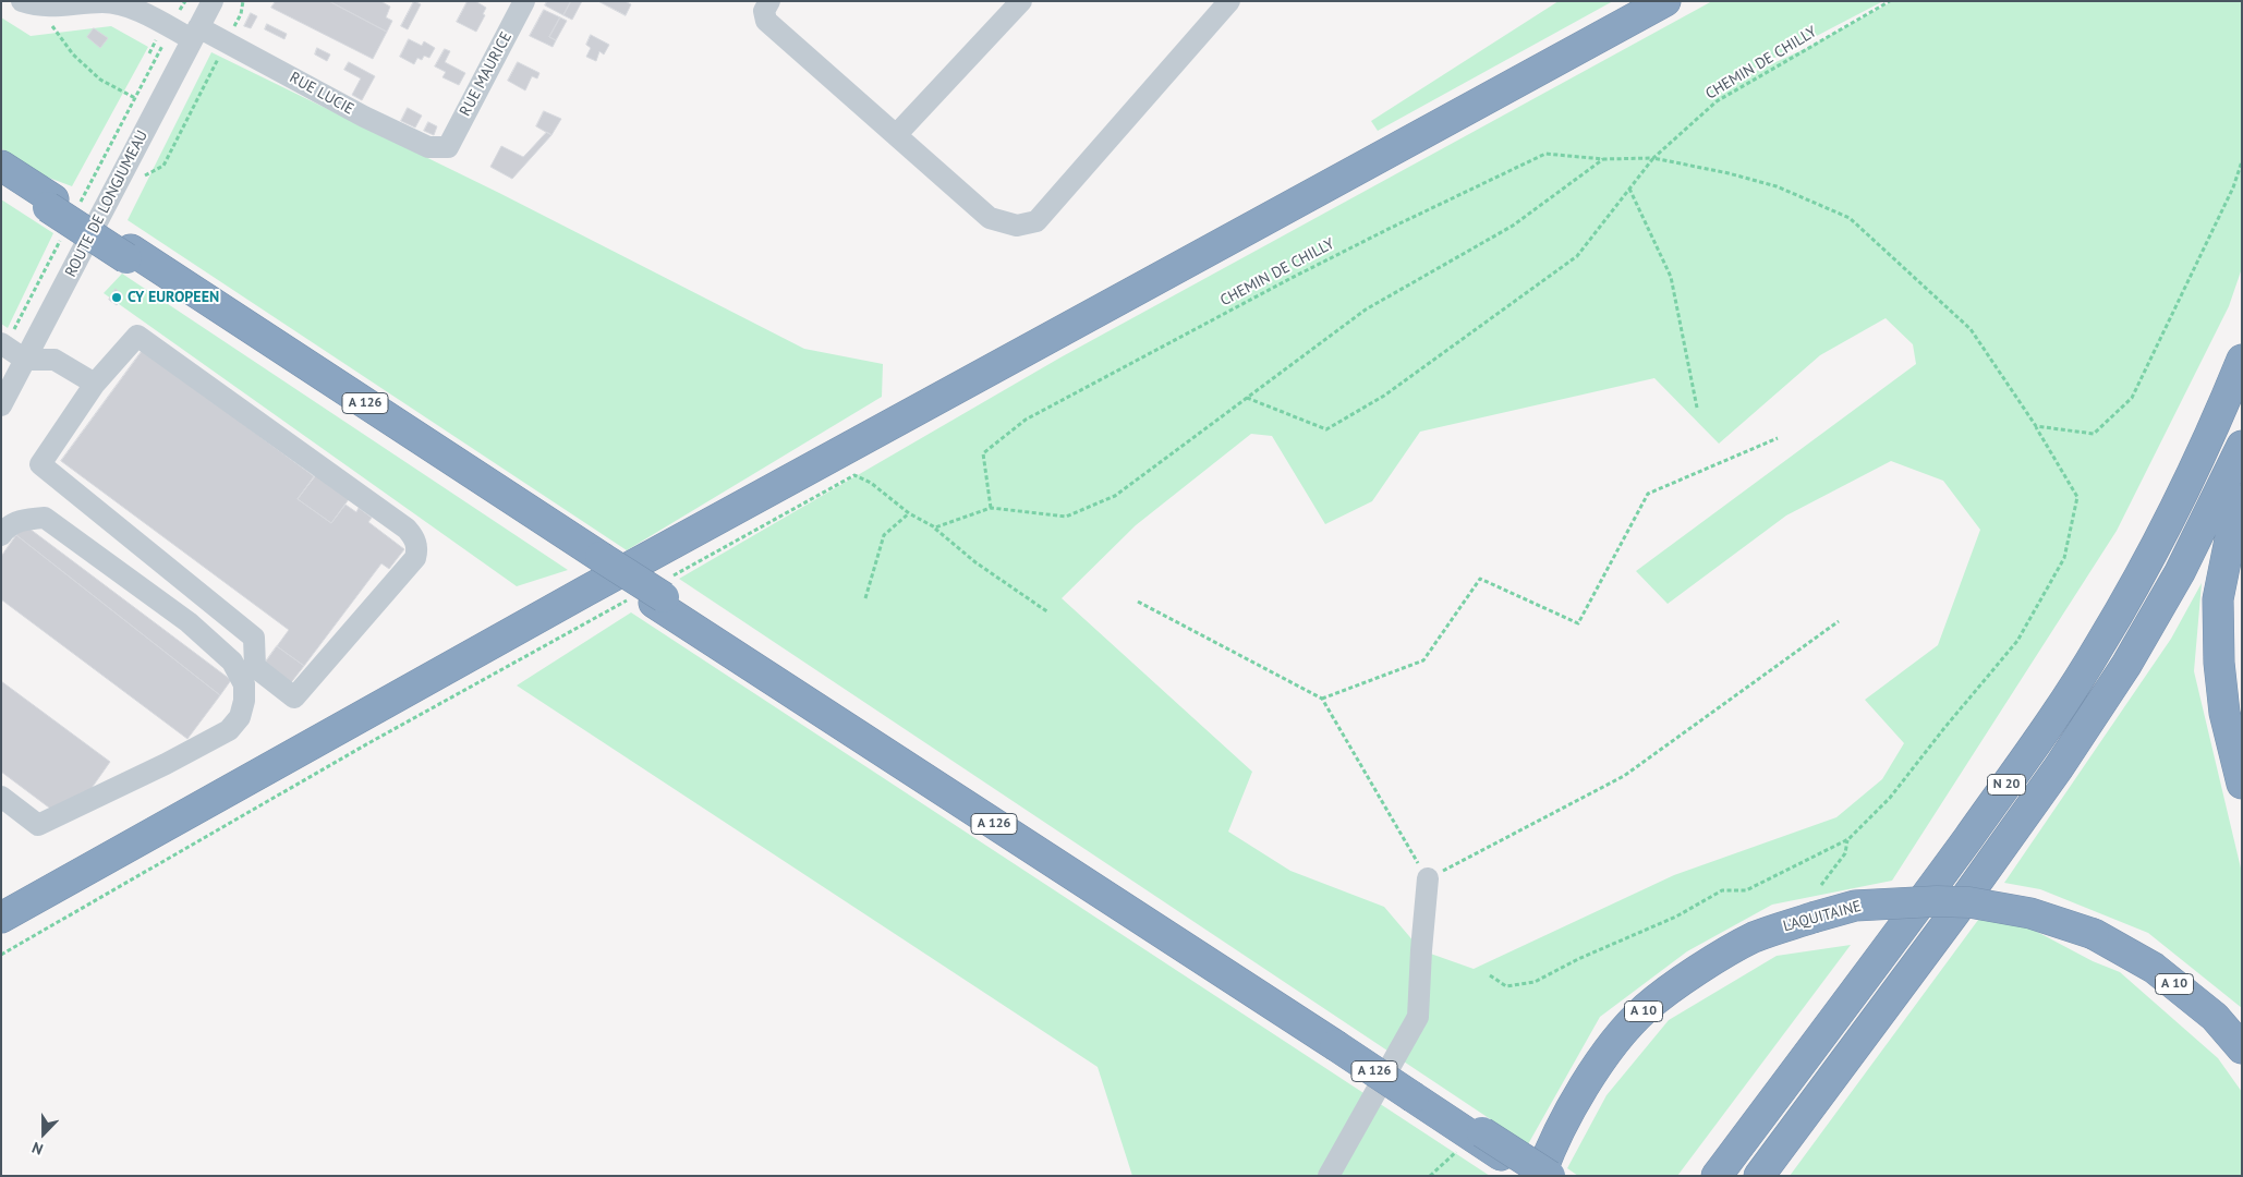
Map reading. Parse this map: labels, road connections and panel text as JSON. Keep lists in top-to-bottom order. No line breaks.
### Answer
{"streets":{"highway":["A 126","N 20","L'AQUITAINE","A 10"],"street":["RUE MAURICE","RUE LUCIE","ROUTE DE LONGJUMEAU"],"path":["CHEMIN DE CHILLY"]},"crossings":[["RUE MAURICE","RUE LUCIE"],["RUE LUCIE","ROUTE DE LONGJUMEAU"]],"places":["CY EUROPEEN"],"north":"bottom"}
